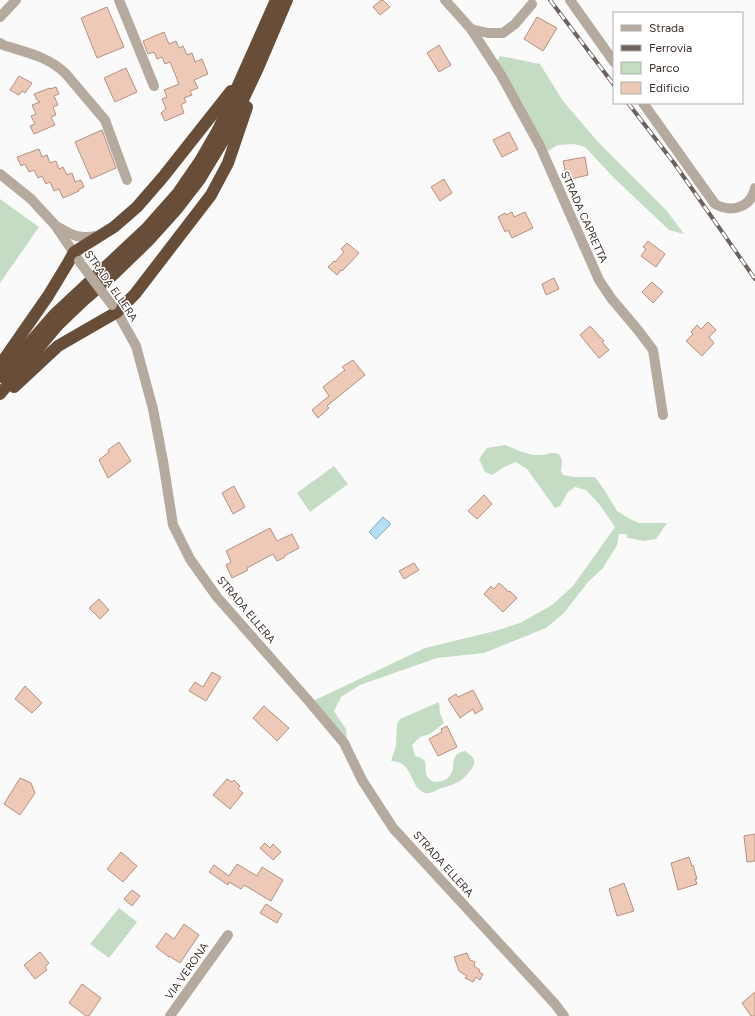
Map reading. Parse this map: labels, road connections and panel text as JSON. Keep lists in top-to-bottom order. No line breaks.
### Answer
{"streets":{"street":["STRADA CAPRETTA","STRADA ELLERA","VIA VERONA"]},"legend":["Strada","Ferrovia","Parco","Edificio"]}
